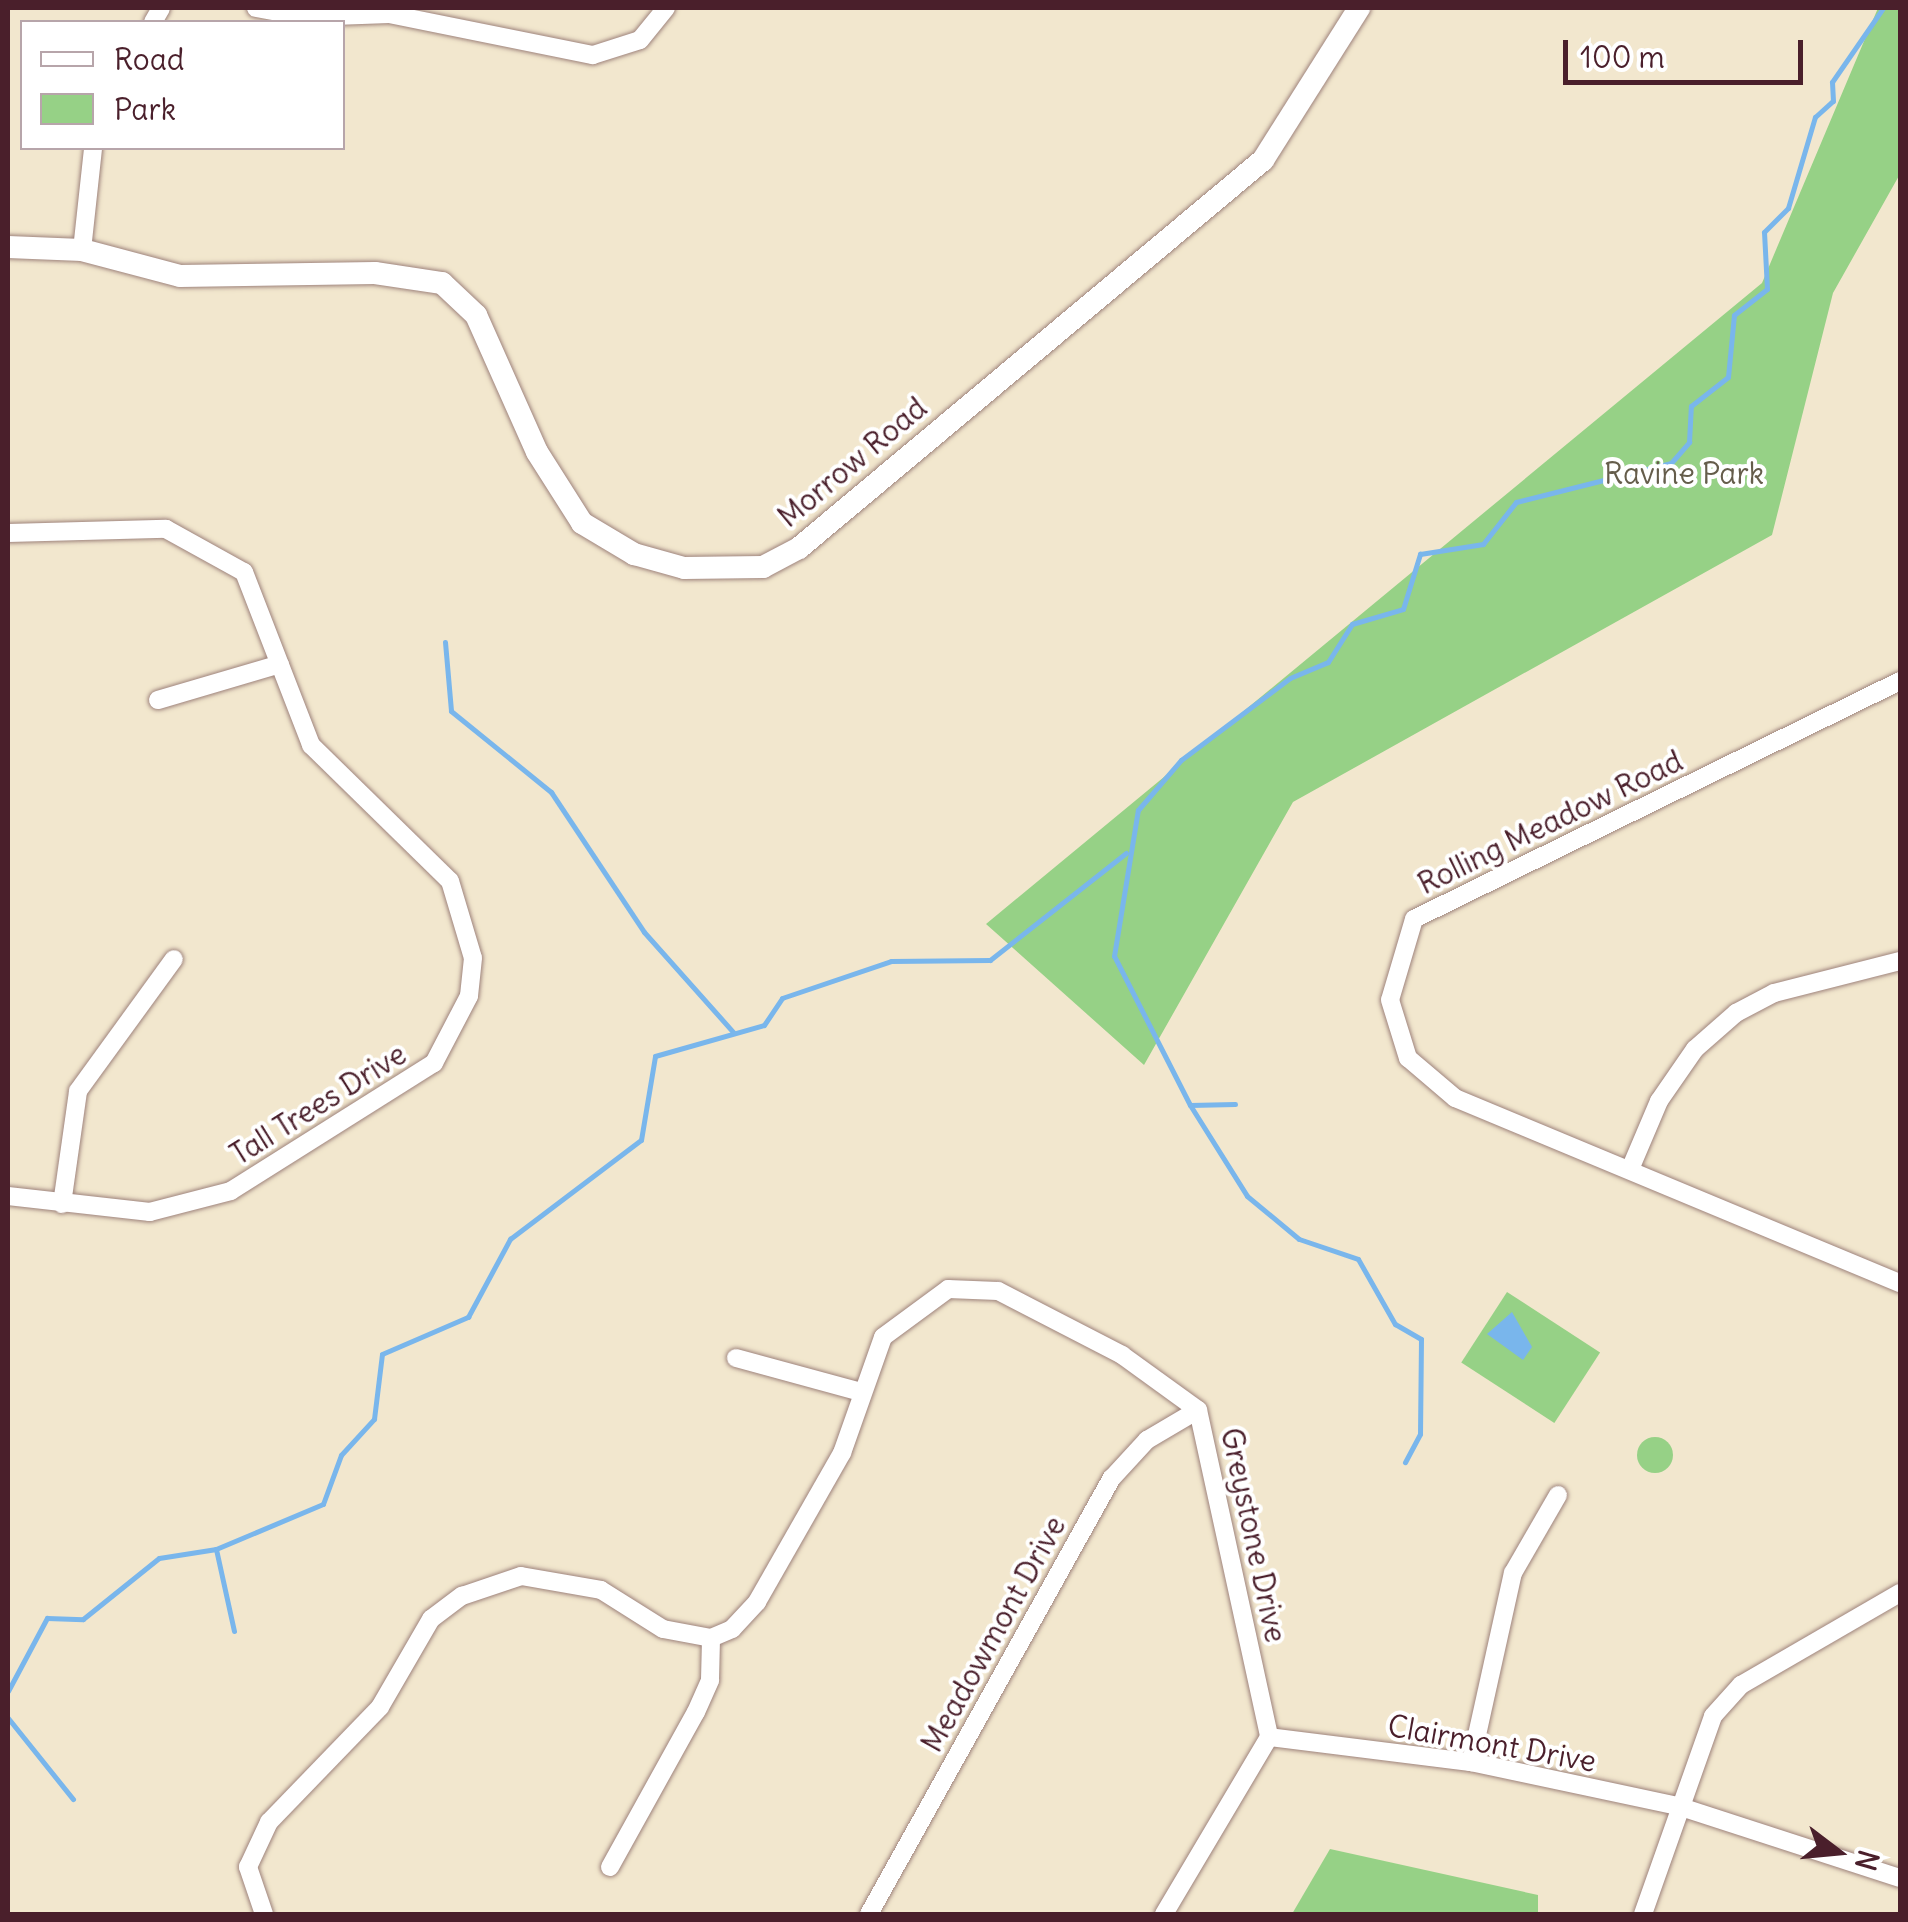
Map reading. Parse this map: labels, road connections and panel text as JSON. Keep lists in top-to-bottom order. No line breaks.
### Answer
{"streets":{"street":["Morrow Road","Rolling Meadow Road","Tall Trees Drive","Greystone Drive","Meadowmont Drive","Clairmont Drive"]},"crossings":[["Greystone Drive","Meadowmont Drive"],["Greystone Drive","Clairmont Drive"]],"parks":["Ravine Park"],"legend":["Road","Park"],"scale_bar":"100 m","north":"right"}
